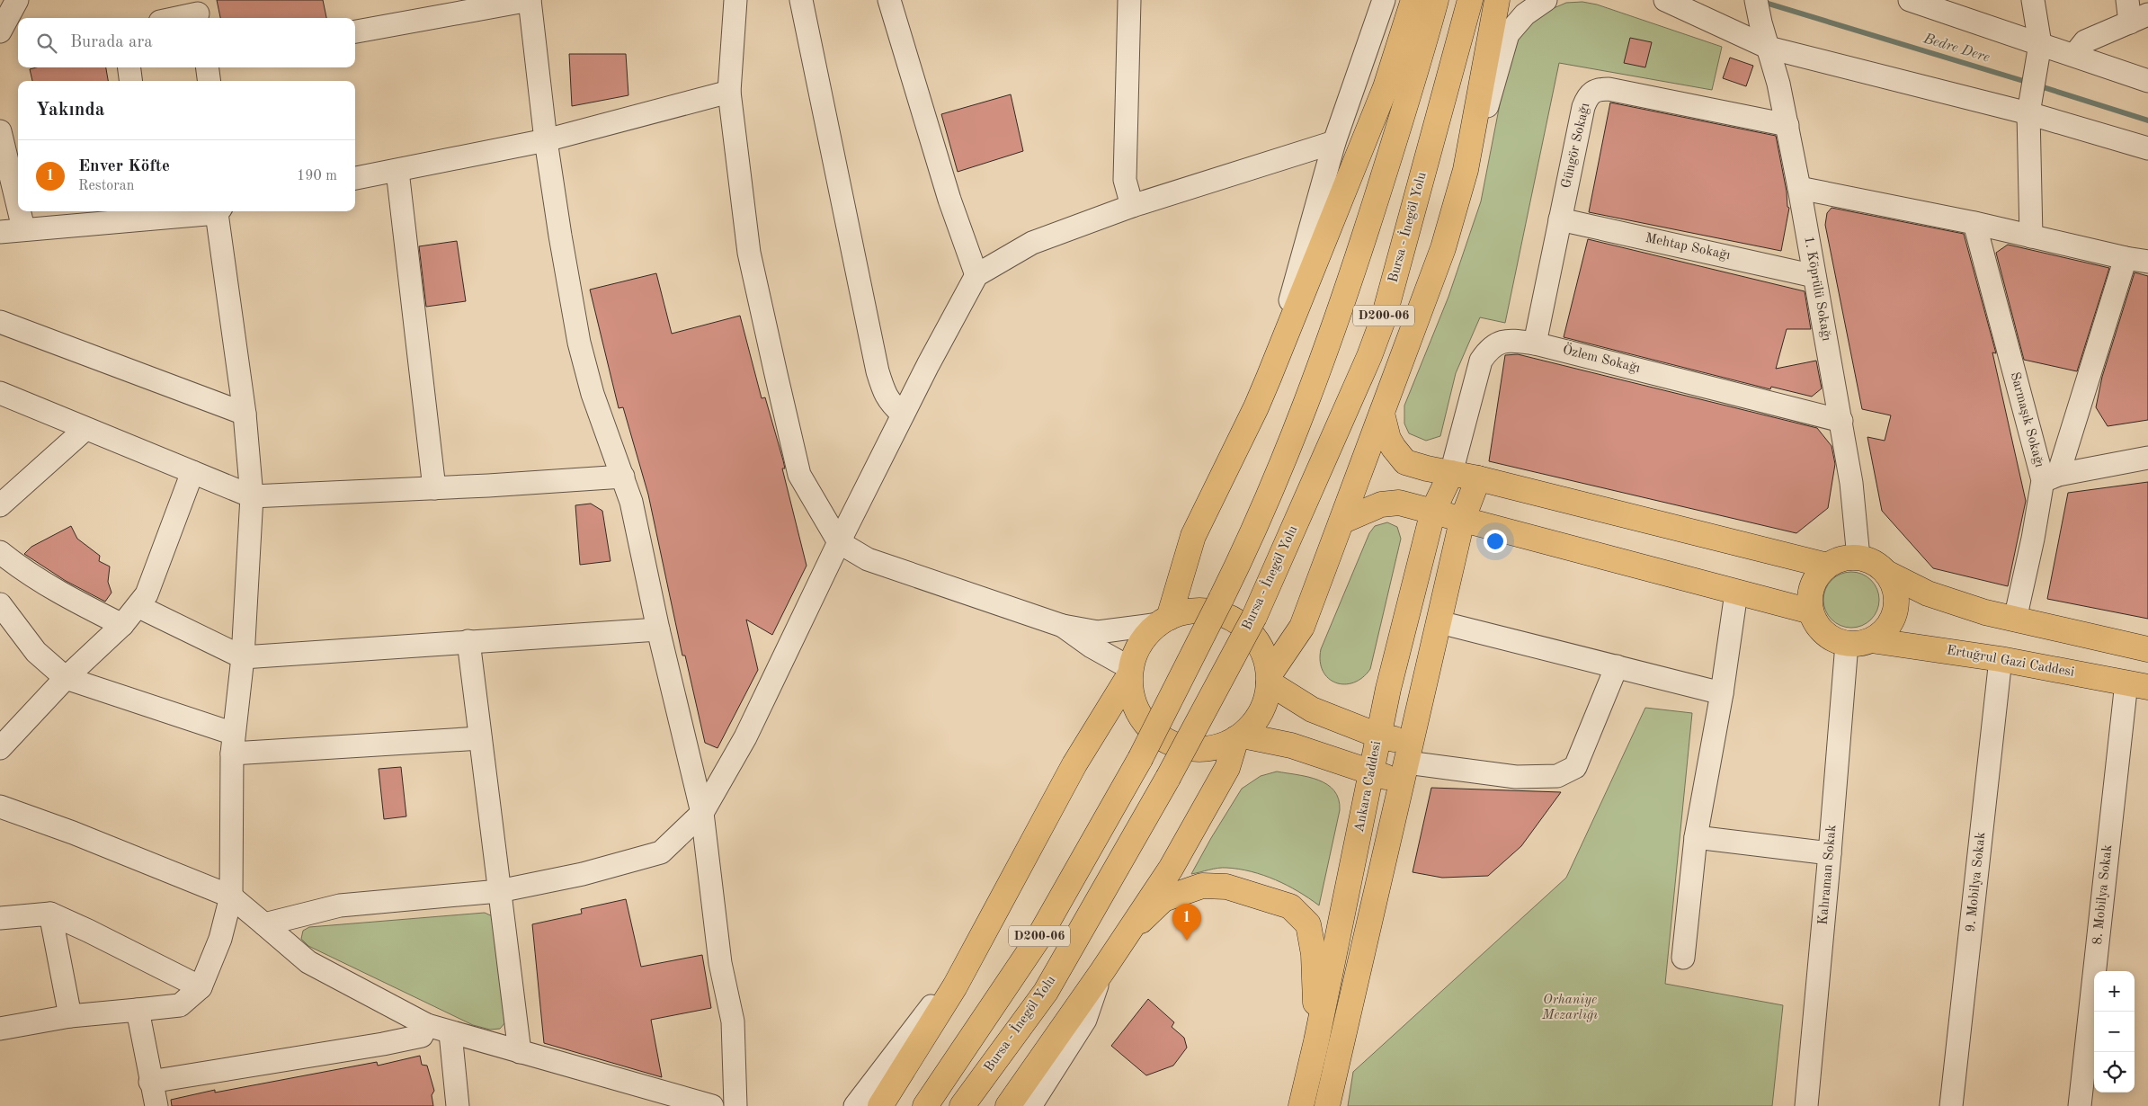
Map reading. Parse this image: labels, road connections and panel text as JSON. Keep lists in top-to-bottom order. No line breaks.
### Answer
{"streets":{"main road":["Bursa - İnegöl Yolu","D200-06","Ertuğrul Gazi Caddesi","Ankara Caddesi"],"street":["Güngör Sokağı","Mehtap Sokağı","1. Köprülü Sokağı","Özlem Sokağı","Sarmaşık Sokağı","Kahraman Sokak","9. Mobilya Sokak","8. Mobilya Sokak"]},"crossings":[["Güngör Sokağı","Mehtap Sokağı"],["Güngör Sokağı","1. Köprülü Sokağı"],["Güngör Sokağı","Özlem Sokağı"],["Mehtap Sokağı","1. Köprülü Sokağı"],["1. Köprülü Sokağı","Özlem Sokağı"],["1. Köprülü Sokağı","Ertuğrul Gazi Caddesi"],["1. Köprülü Sokağı","Kahraman Sokak"],["Özlem Sokağı","Ankara Caddesi"],["Ertuğrul Gazi Caddesi","Kahraman Sokak"],["Ertuğrul Gazi Caddesi","9. Mobilya Sokak"],["Ertuğrul Gazi Caddesi","8. Mobilya Sokak"]],"water":["Bedre Dere"],"parks":["Orhaniye Mezarlığı"],"page":{"search":"Burada ara","heading":"Yakında","list":[{"mark":"1","name":"Enver Köfte","note":"Restoran","value":"190 m"}],"pins":"1","map_buttons":["+","−"]}}
